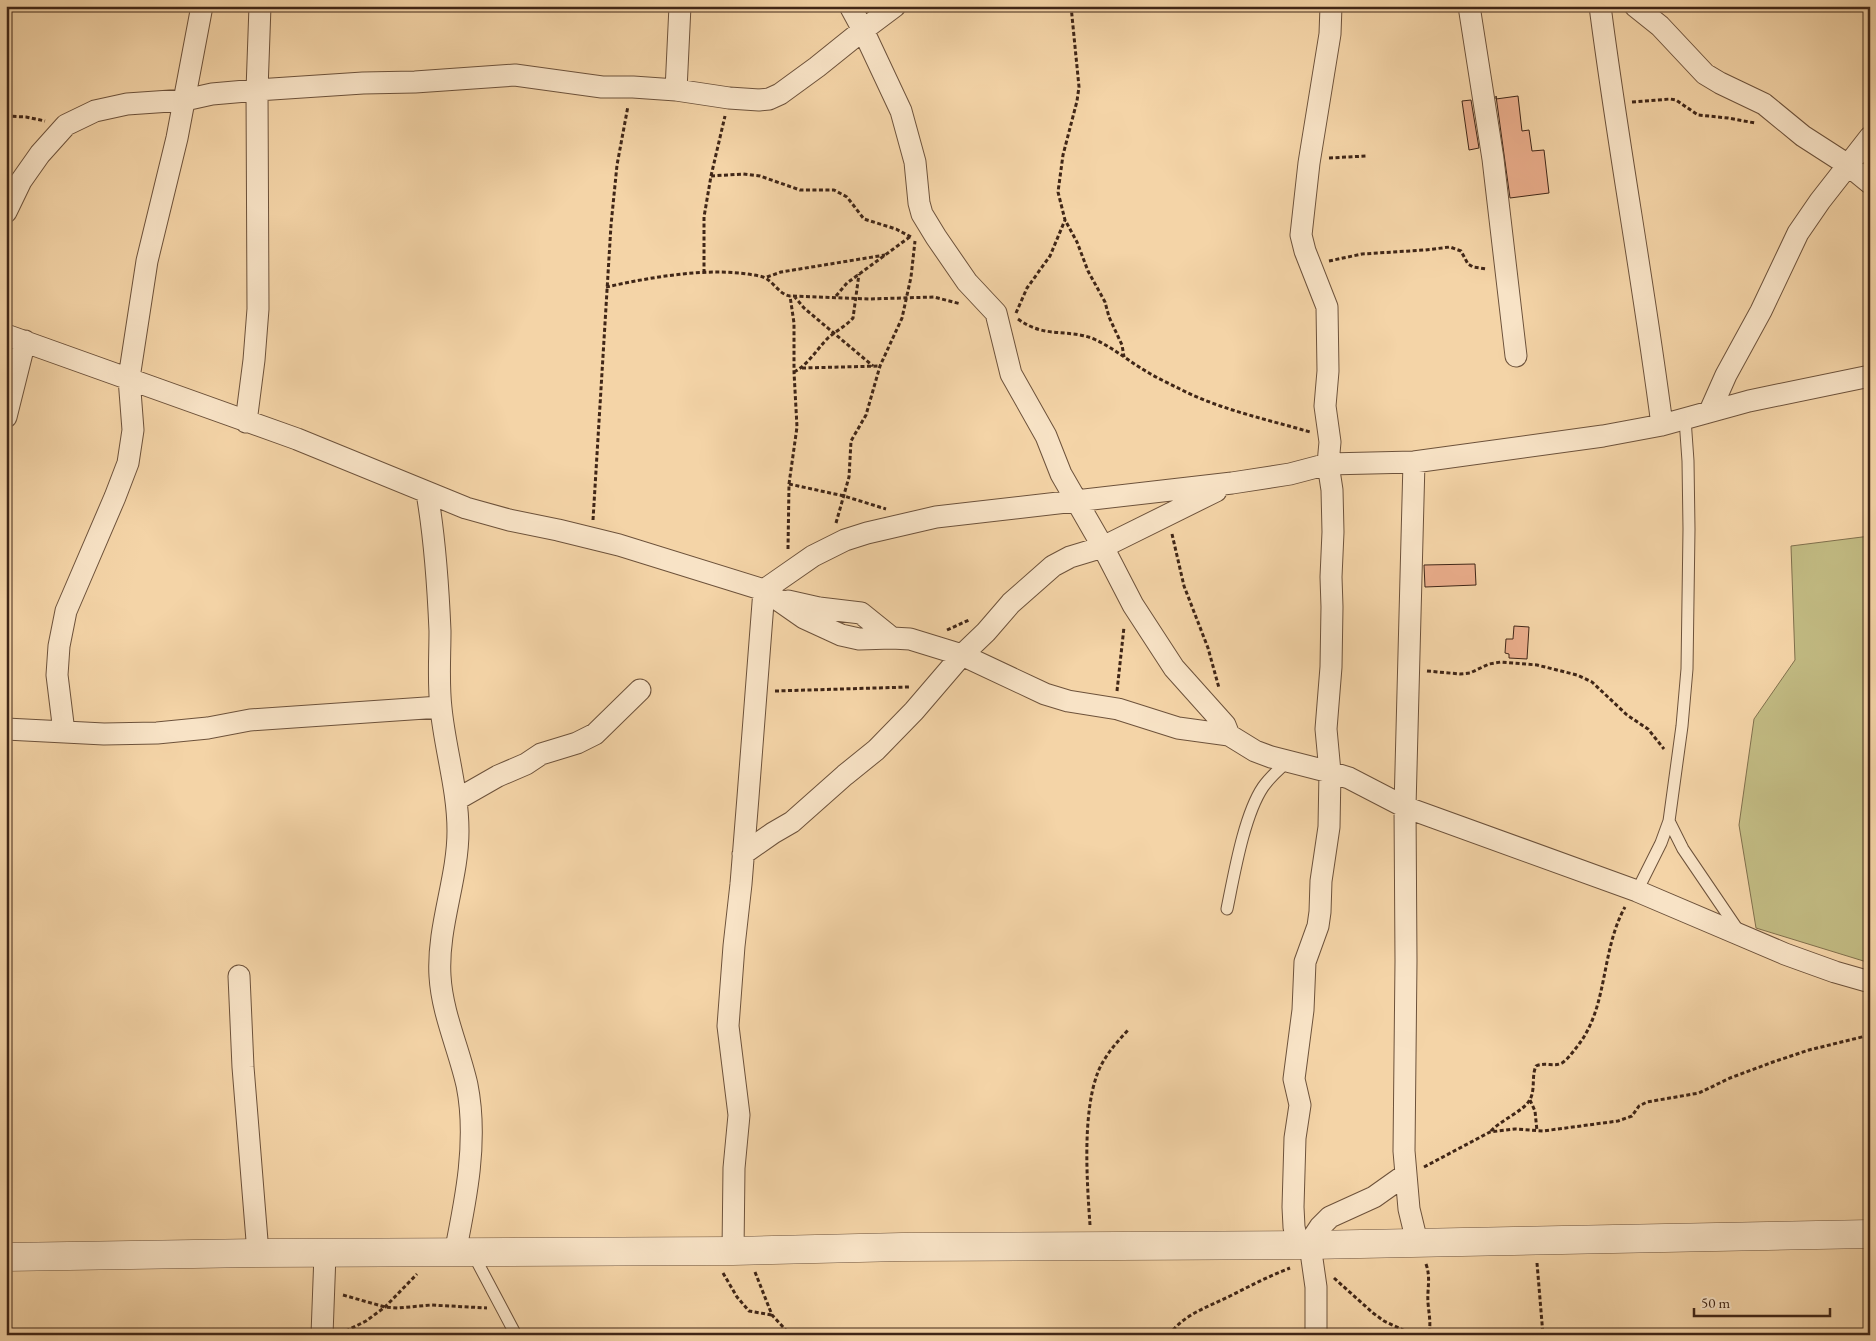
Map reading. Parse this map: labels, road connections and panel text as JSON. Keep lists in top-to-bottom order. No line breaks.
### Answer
{"scale_bar":"50 m"}
